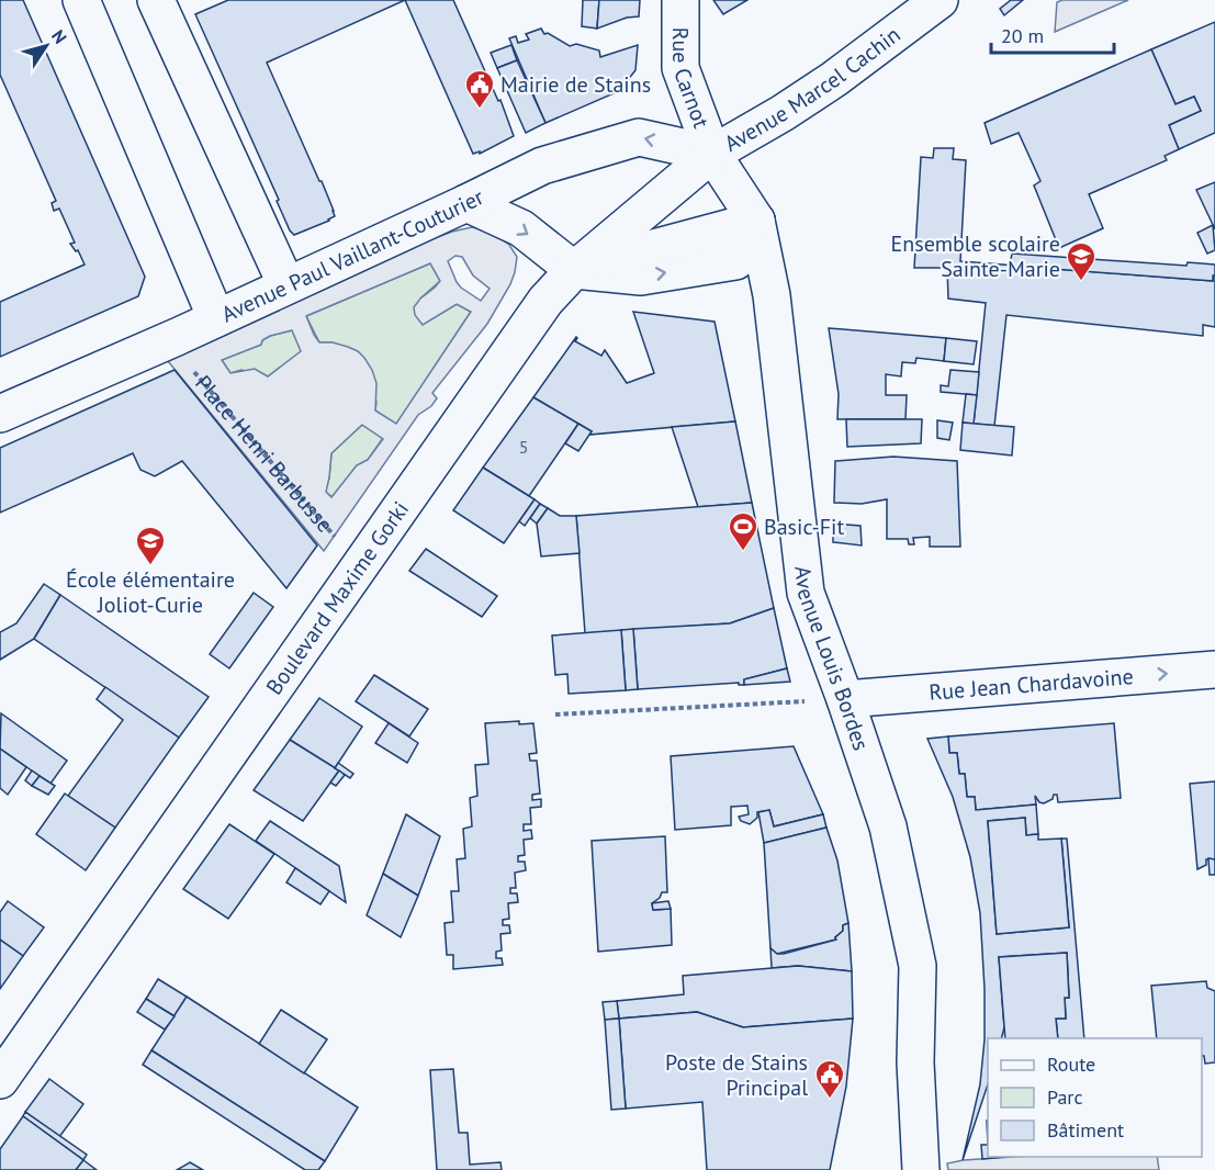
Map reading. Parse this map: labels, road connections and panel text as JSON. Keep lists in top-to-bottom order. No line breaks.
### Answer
{"streets":{"street":["Rue Carnot","Avenue Marcel Cachin","Avenue Paul Vaillant-Couturier","Boulevard Maxime Gorki","Avenue Louis Bordes","Rue Jean Chardavoine"],"path":["Place Henri Barbusse"]},"crossings":[["Rue Carnot","Avenue Marcel Cachin"],["Rue Carnot","Avenue Paul Vaillant-Couturier"],["Rue Carnot","Boulevard Maxime Gorki"],["Rue Carnot","Avenue Louis Bordes"],["Avenue Marcel Cachin","Avenue Paul Vaillant-Couturier"],["Avenue Marcel Cachin","Boulevard Maxime Gorki"],["Avenue Marcel Cachin","Avenue Louis Bordes"],["Avenue Paul Vaillant-Couturier","Place Henri Barbusse"],["Avenue Paul Vaillant-Couturier","Boulevard Maxime Gorki"],["Avenue Paul Vaillant-Couturier","Avenue Louis Bordes"],["Place Henri Barbusse","Boulevard Maxime Gorki"],["Boulevard Maxime Gorki","Avenue Louis Bordes"],["Avenue Louis Bordes","Rue Jean Chardavoine"]],"one_way":["Rue Jean Chardavoine"],"places":{"public building":["Mairie de Stains","Poste de Stains Principal"],"school or university":["Ensemble scolaire Sainte-Marie","École élémentaire Joliot-Curie"],"sports":["Basic-Fit"]},"house_numbers":["5"],"legend":["Route","Parc","Bâtiment"],"scale_bar":"20 m","north":"top right"}
